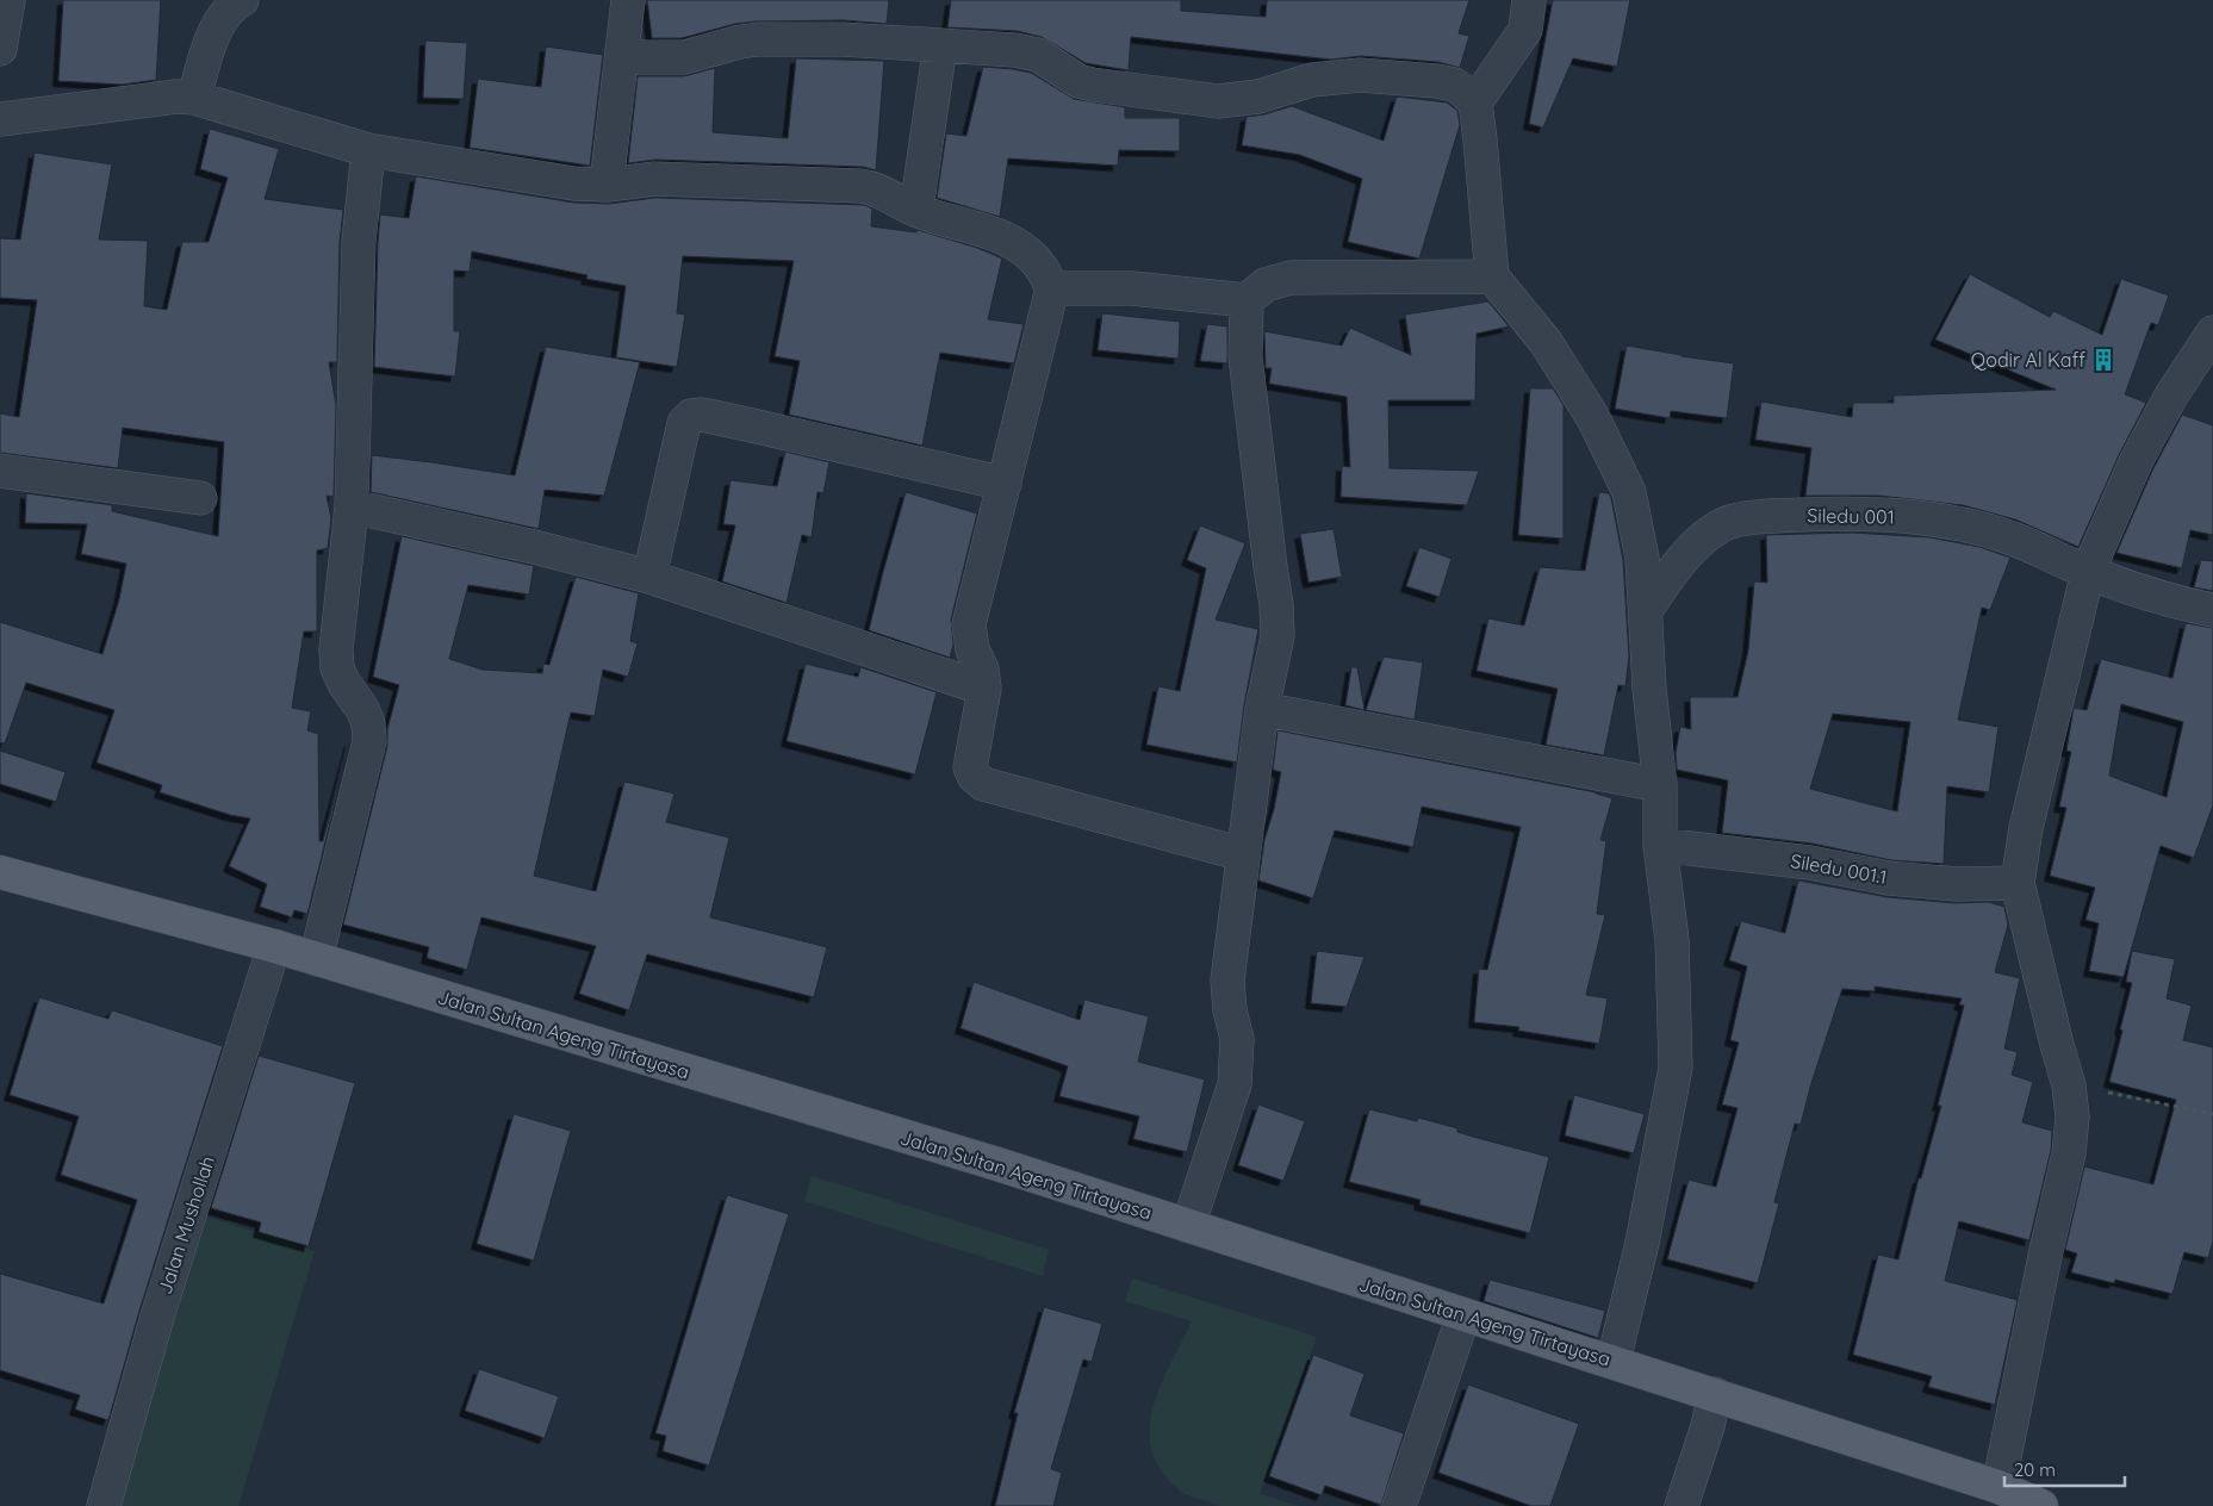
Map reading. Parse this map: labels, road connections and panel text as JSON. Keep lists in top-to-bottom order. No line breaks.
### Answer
{"streets":{"main road":["Jalan Sultan Ageng Tirtayasa"],"street":["Siledu 001","Siledu 001.1","Jalan Mushollah"]},"crossings":[["Jalan Sultan Ageng Tirtayasa","Jalan Mushollah"]],"places":{"building":["Qodir Al Kaff"]},"scale_bar":"20 m"}
